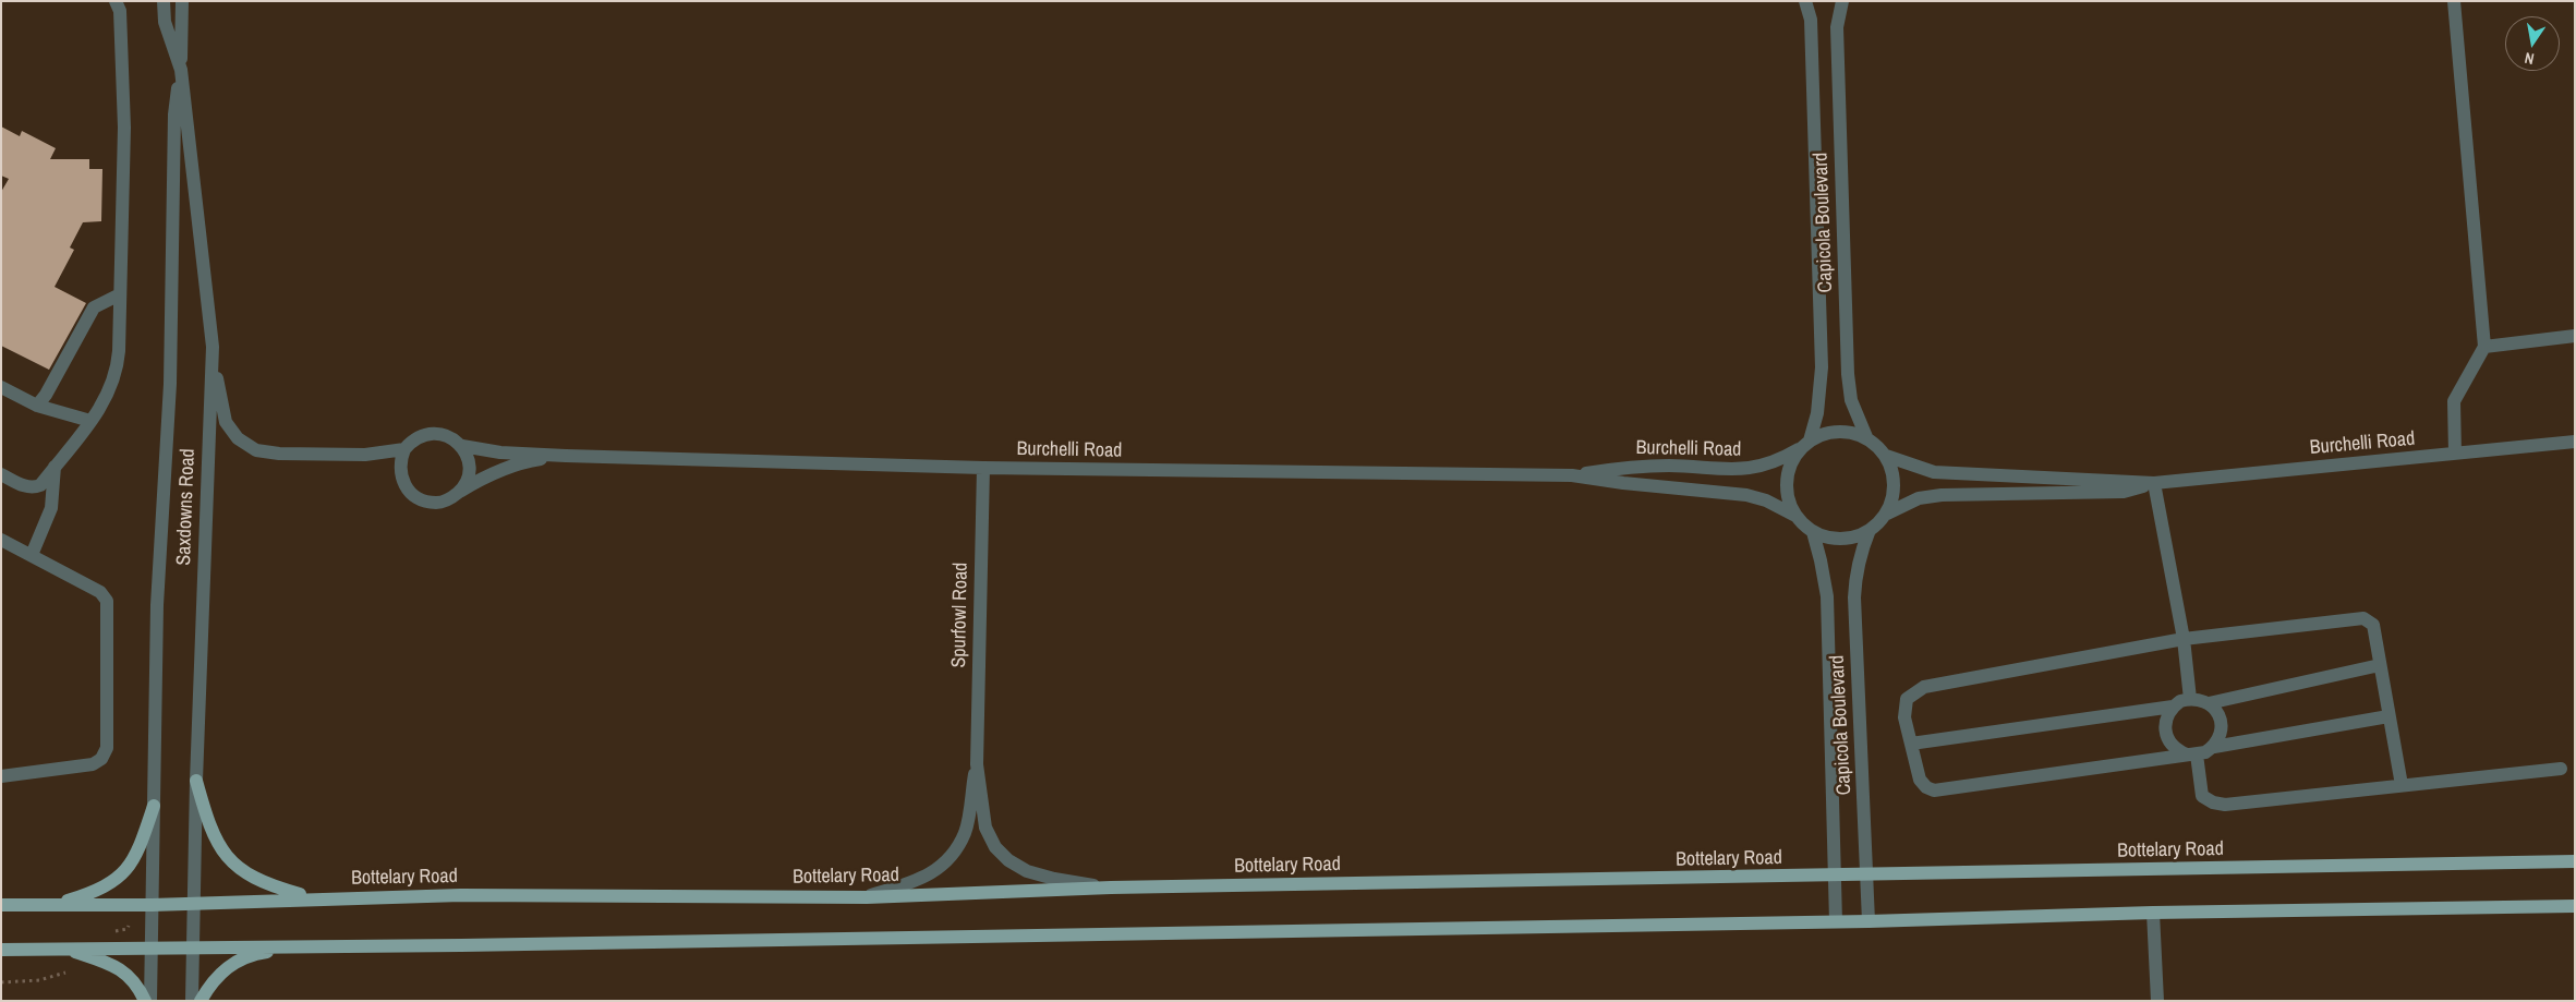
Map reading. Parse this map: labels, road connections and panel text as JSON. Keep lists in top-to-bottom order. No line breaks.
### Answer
{"streets":{"main road":["Bottelary Road"],"street":["Capicola Boulevard","Burchelli Road","Saxdowns Road","Spurfowl Road"]},"crossings":[["Capicola Boulevard","Burchelli Road"],["Capicola Boulevard","Bottelary Road"],["Burchelli Road","Spurfowl Road"],["Saxdowns Road","Bottelary Road"],["Spurfowl Road","Bottelary Road"]],"north":"bottom"}
